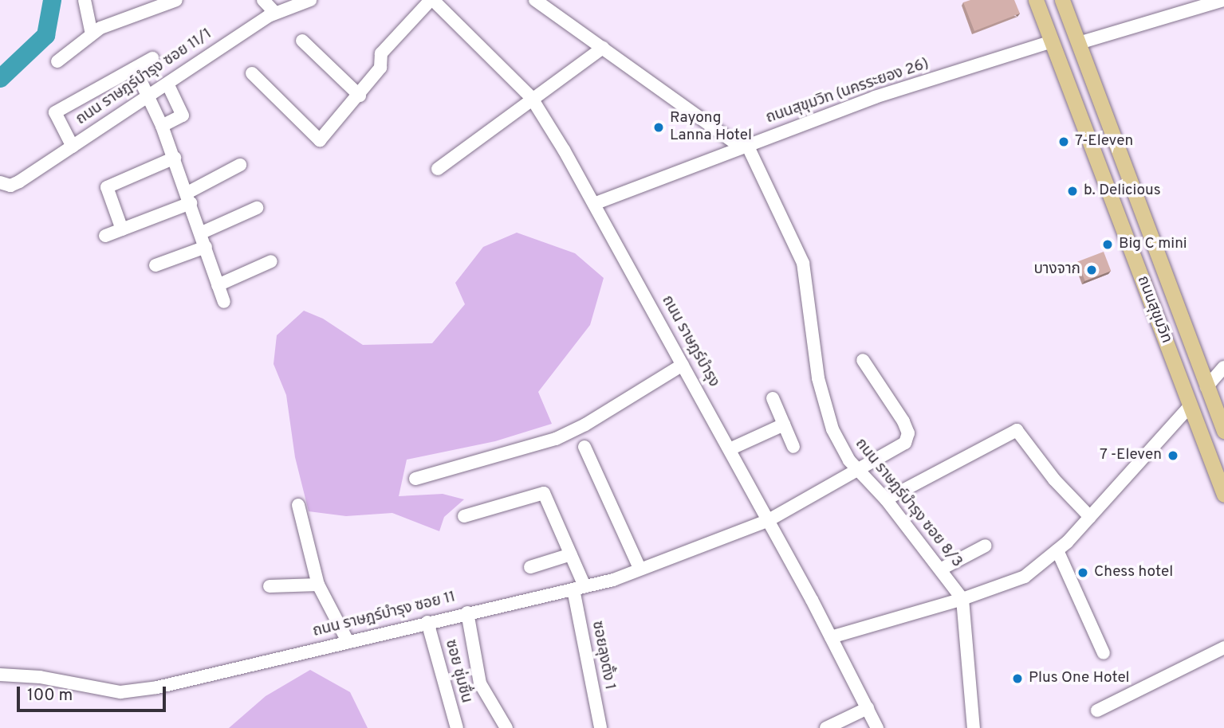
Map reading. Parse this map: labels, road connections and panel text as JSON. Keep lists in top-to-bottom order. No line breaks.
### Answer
{"streets":{"main road":["ถนนสุขุมวิท"],"street":["ถนน ราษฎร์บำรุง ซอย 11/1","ถนนสุขุมวิท (นครระยอง 26)","ถนน ราษฎร์บำรุง","ถนน ราษฎร์บำรุง ซอย 8/3","ถนน ราษฎร์บำรุง ซอย 11","ซอยลุงตั้ง 1","ซอย ชุ่มชื่น"]},"crossings":[["ถนนสุขุมวิท (นครระยอง 26)","ถนนสุขุมวิท"],["ถนนสุขุมวิท (นครระยอง 26)","ถนน ราษฎร์บำรุง"],["ถนนสุขุมวิท (นครระยอง 26)","ถนน ราษฎร์บำรุง ซอย 8/3"],["ถนน ราษฎร์บำรุง","ถนน ราษฎร์บำรุง ซอย 11"],["ถนน ราษฎร์บำรุง ซอย 8/3","ถนน ราษฎร์บำรุง ซอย 11"],["ถนน ราษฎร์บำรุง ซอย 11","ซอยลุงตั้ง 1"],["ถนน ราษฎร์บำรุง ซอย 11","ซอย ชุ่มชื่น"]],"places":["Rayong Lanna Hotel","7-Eleven","b. Delicious","Big C mini","บางจาก","7 -Eleven","Chess hotel","Plus One Hotel"],"scale_bar":"100 m"}
